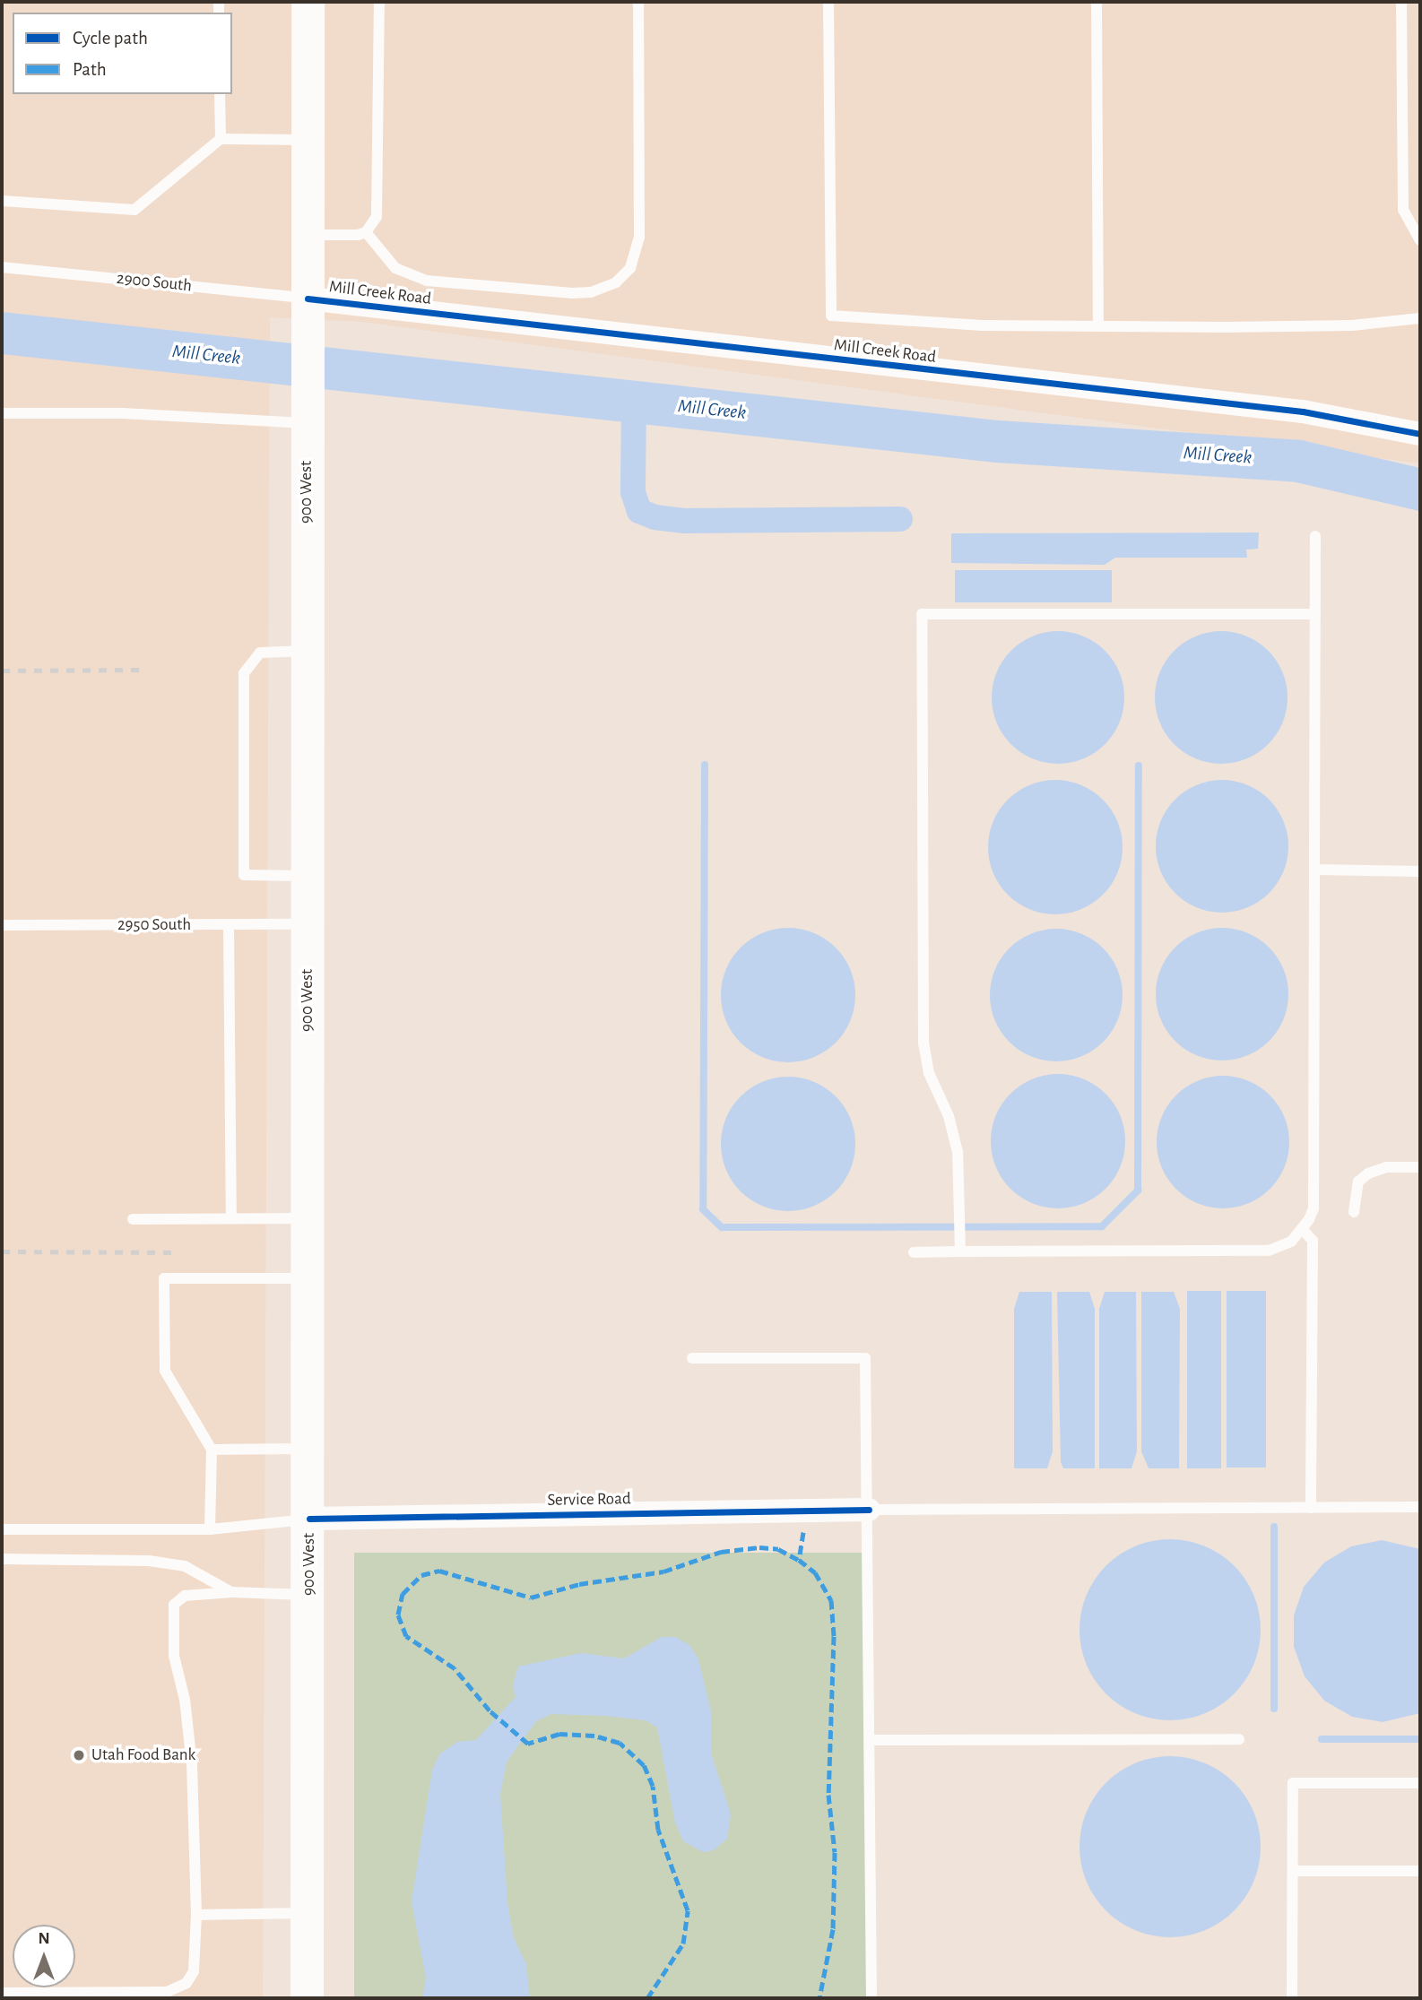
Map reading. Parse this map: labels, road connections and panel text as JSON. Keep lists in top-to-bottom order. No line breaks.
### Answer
{"streets":{"main road":["900 West"],"street":["Mill Creek Road","Service Road"],"lane":["2900 South","2950 South"]},"crossings":[["2900 South","Mill Creek Road"],["2900 South","900 West"],["Mill Creek Road","900 West"],["900 West","2950 South"],["900 West","Service Road"]],"water":["Mill Creek"],"places":["Utah Food Bank"],"legend":["Cycle path","Path"],"north":"top"}
